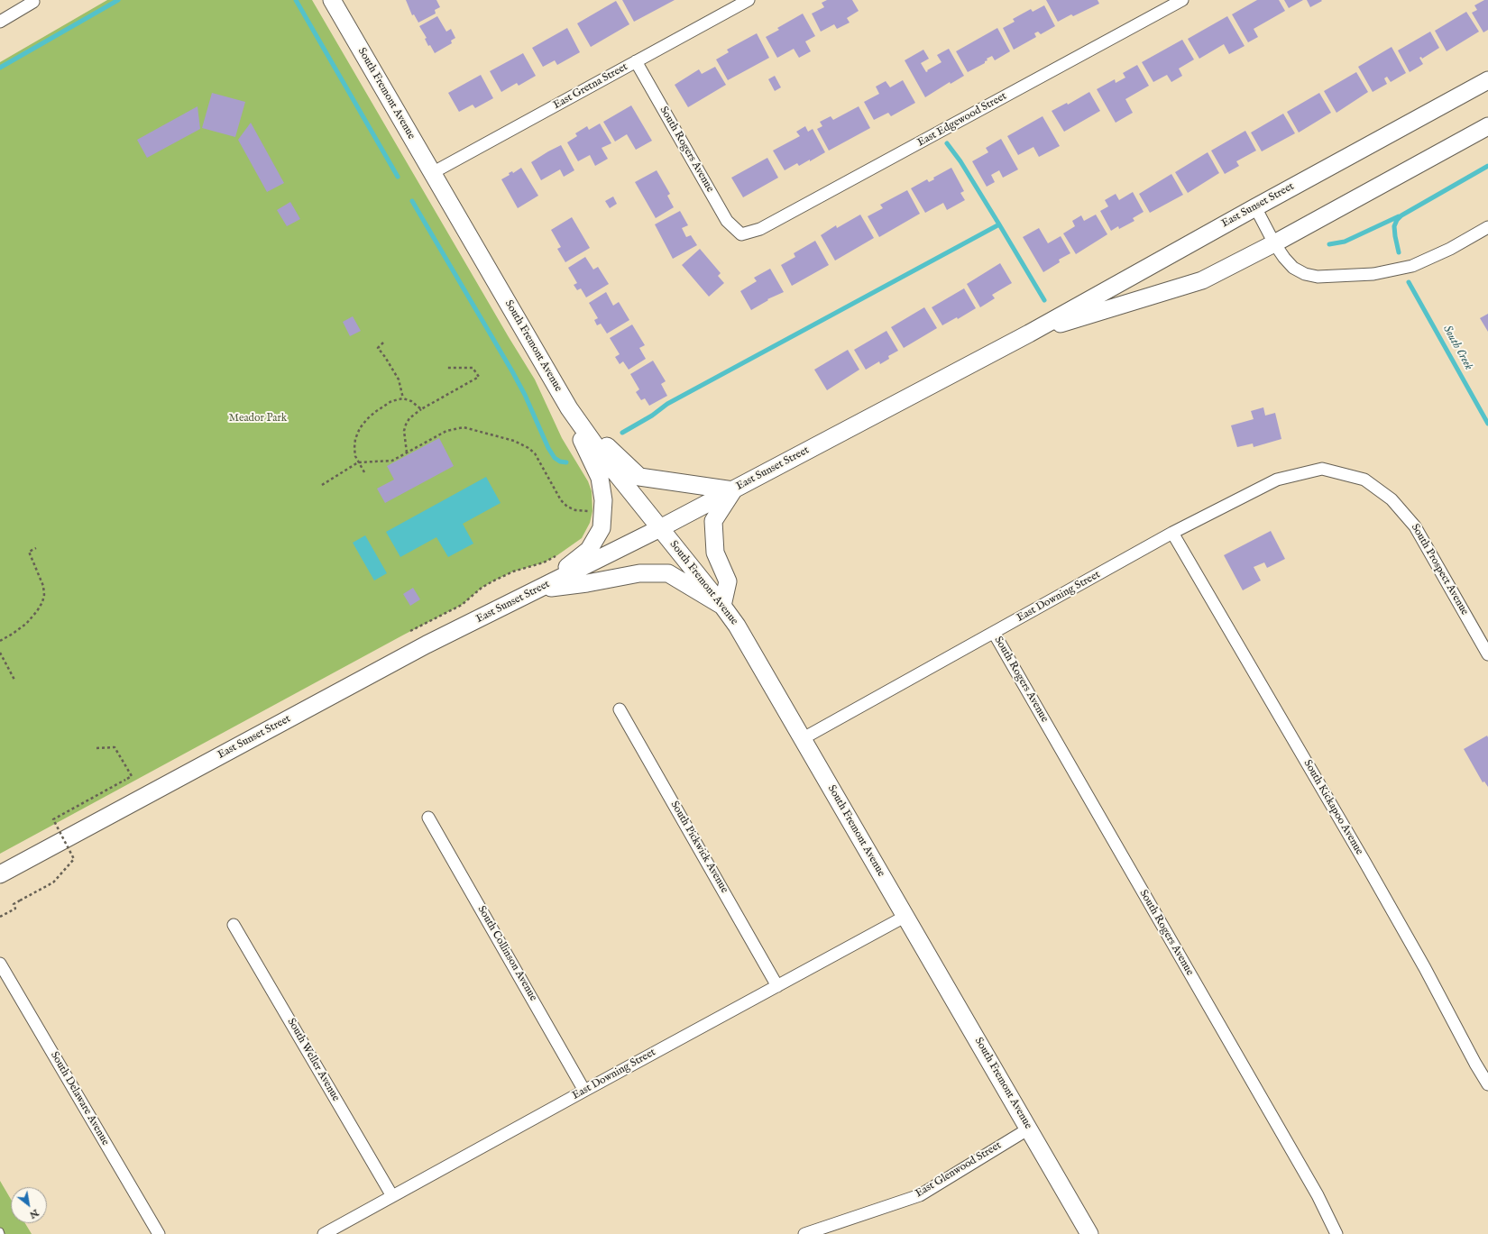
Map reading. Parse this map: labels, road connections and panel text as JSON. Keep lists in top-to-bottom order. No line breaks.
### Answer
{"streets":{"main road":["South Fremont Avenue","East Sunset Street"],"street":["East Gretna Street","East Edgewood Street","South Rogers Avenue","South Prospect Avenue","East Downing Street","South Kickapoo Avenue","South Pickwick Avenue","South Collinson Avenue","South Weller Avenue","South Delaware Avenue","East Glenwood Street"]},"crossings":[["East Gretna Street","South Fremont Avenue"],["East Gretna Street","South Rogers Avenue"],["South Fremont Avenue","East Sunset Street"],["South Fremont Avenue","East Downing Street"],["South Fremont Avenue","East Glenwood Street"],["East Edgewood Street","South Rogers Avenue"],["South Rogers Avenue","East Downing Street"],["South Prospect Avenue","East Downing Street"],["East Downing Street","South Kickapoo Avenue"],["East Downing Street","South Pickwick Avenue"],["East Downing Street","South Collinson Avenue"],["East Downing Street","South Weller Avenue"]],"water":["South Creek"],"parks":["Meador Park"],"north":"bottom right"}
